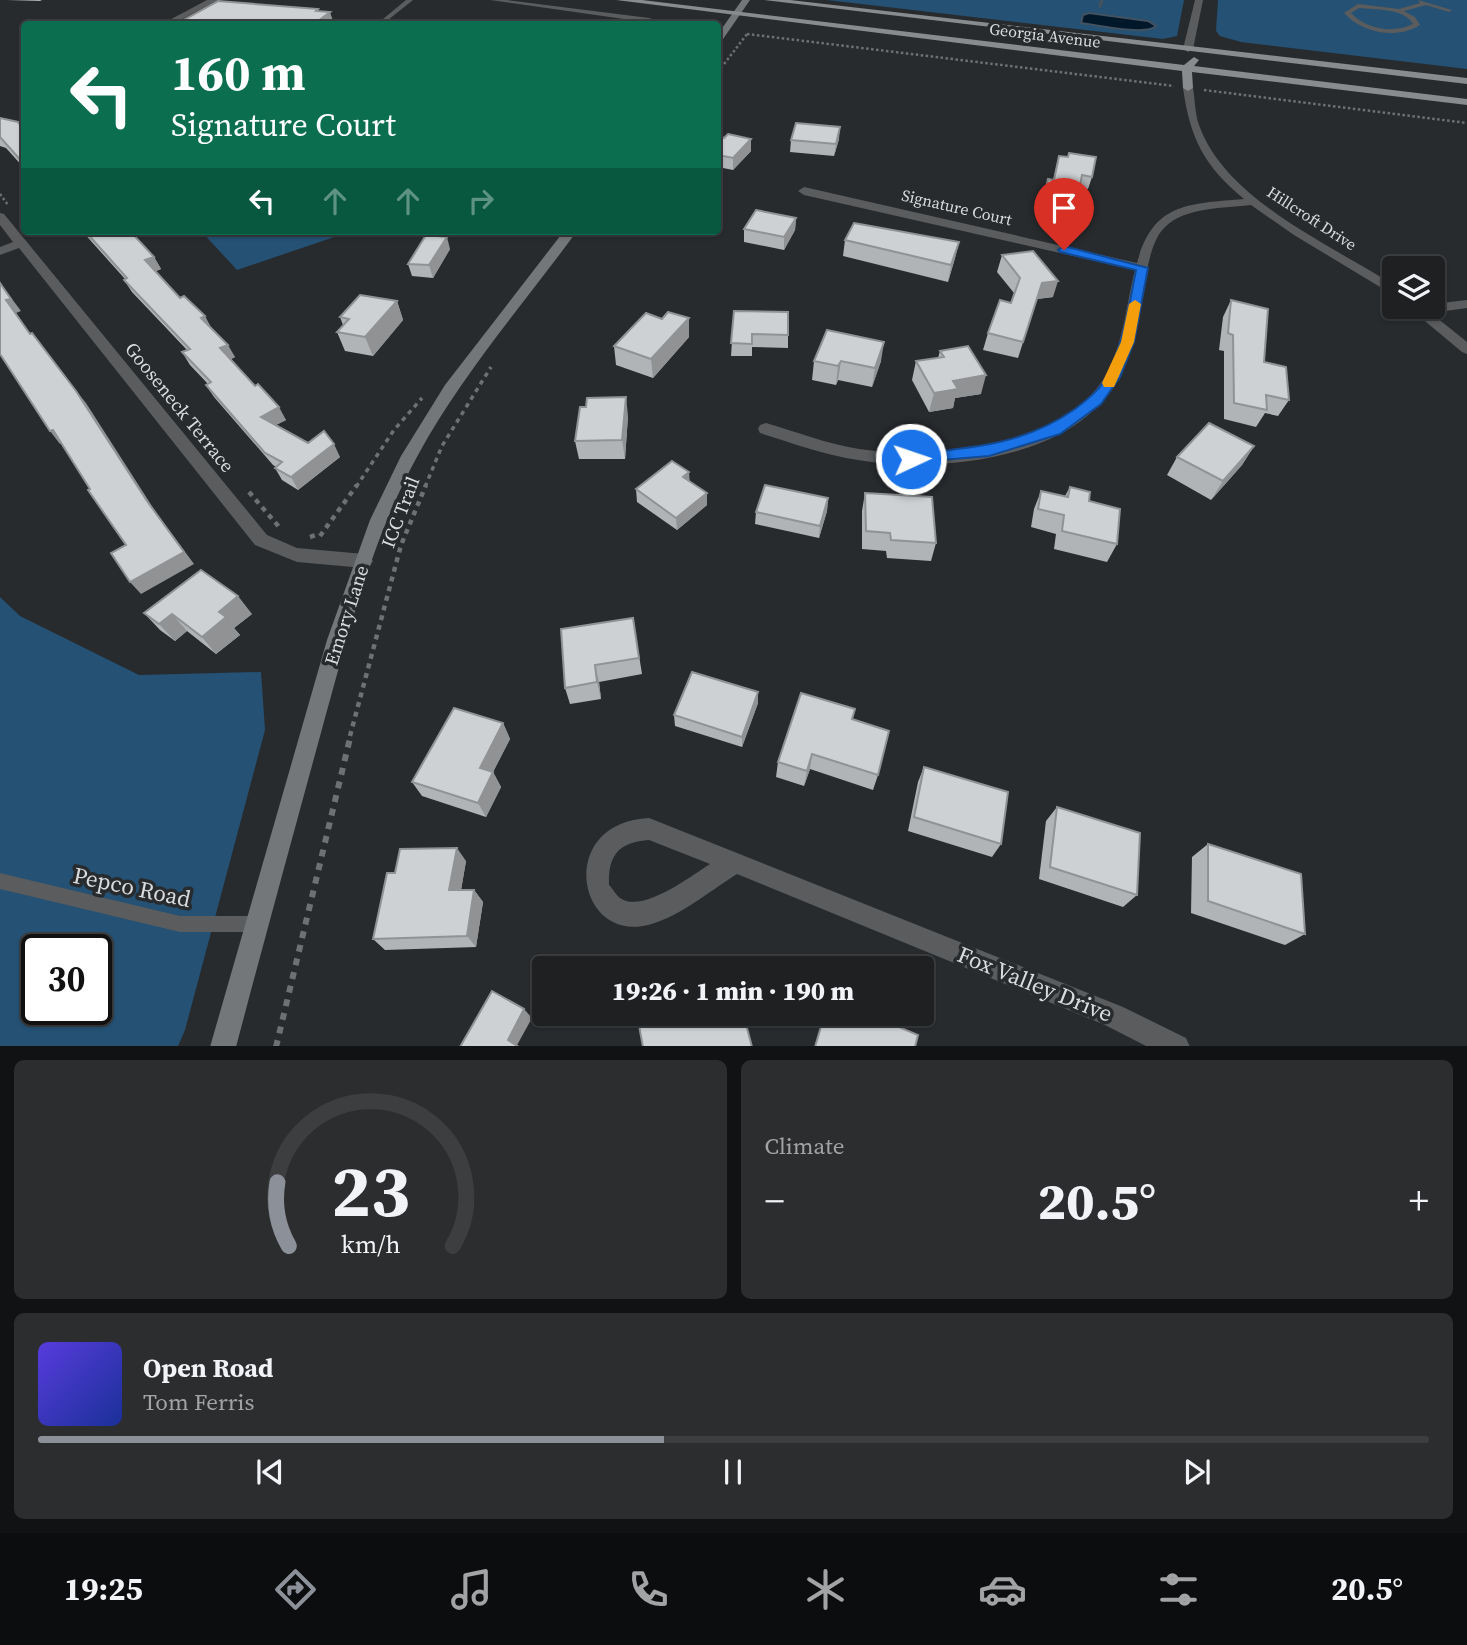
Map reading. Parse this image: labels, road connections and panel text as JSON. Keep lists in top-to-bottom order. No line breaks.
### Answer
{"streets":{"main road":["Georgia Avenue"],"street":["Signature Court","Hillcroft Drive","Gooseneck Terrace","Emory Lane","Fox Valley Drive"],"lane":["Pepco Road"],"path":["ICC Trail"]},"crossings":[["Gooseneck Terrace","Emory Lane"],["Emory Lane","Pepco Road"]],"page":{"turn":["160 m","Signature Court"],"limit":"30","trip":"19:26 · 1 min · 190 m","tile":"Climate","heat":["−","20.5°","+"],"song":["Open Road","Tom Ferris"],"tabs":["19:25","20.5°"],"gauge":["23","km/h"]}}
